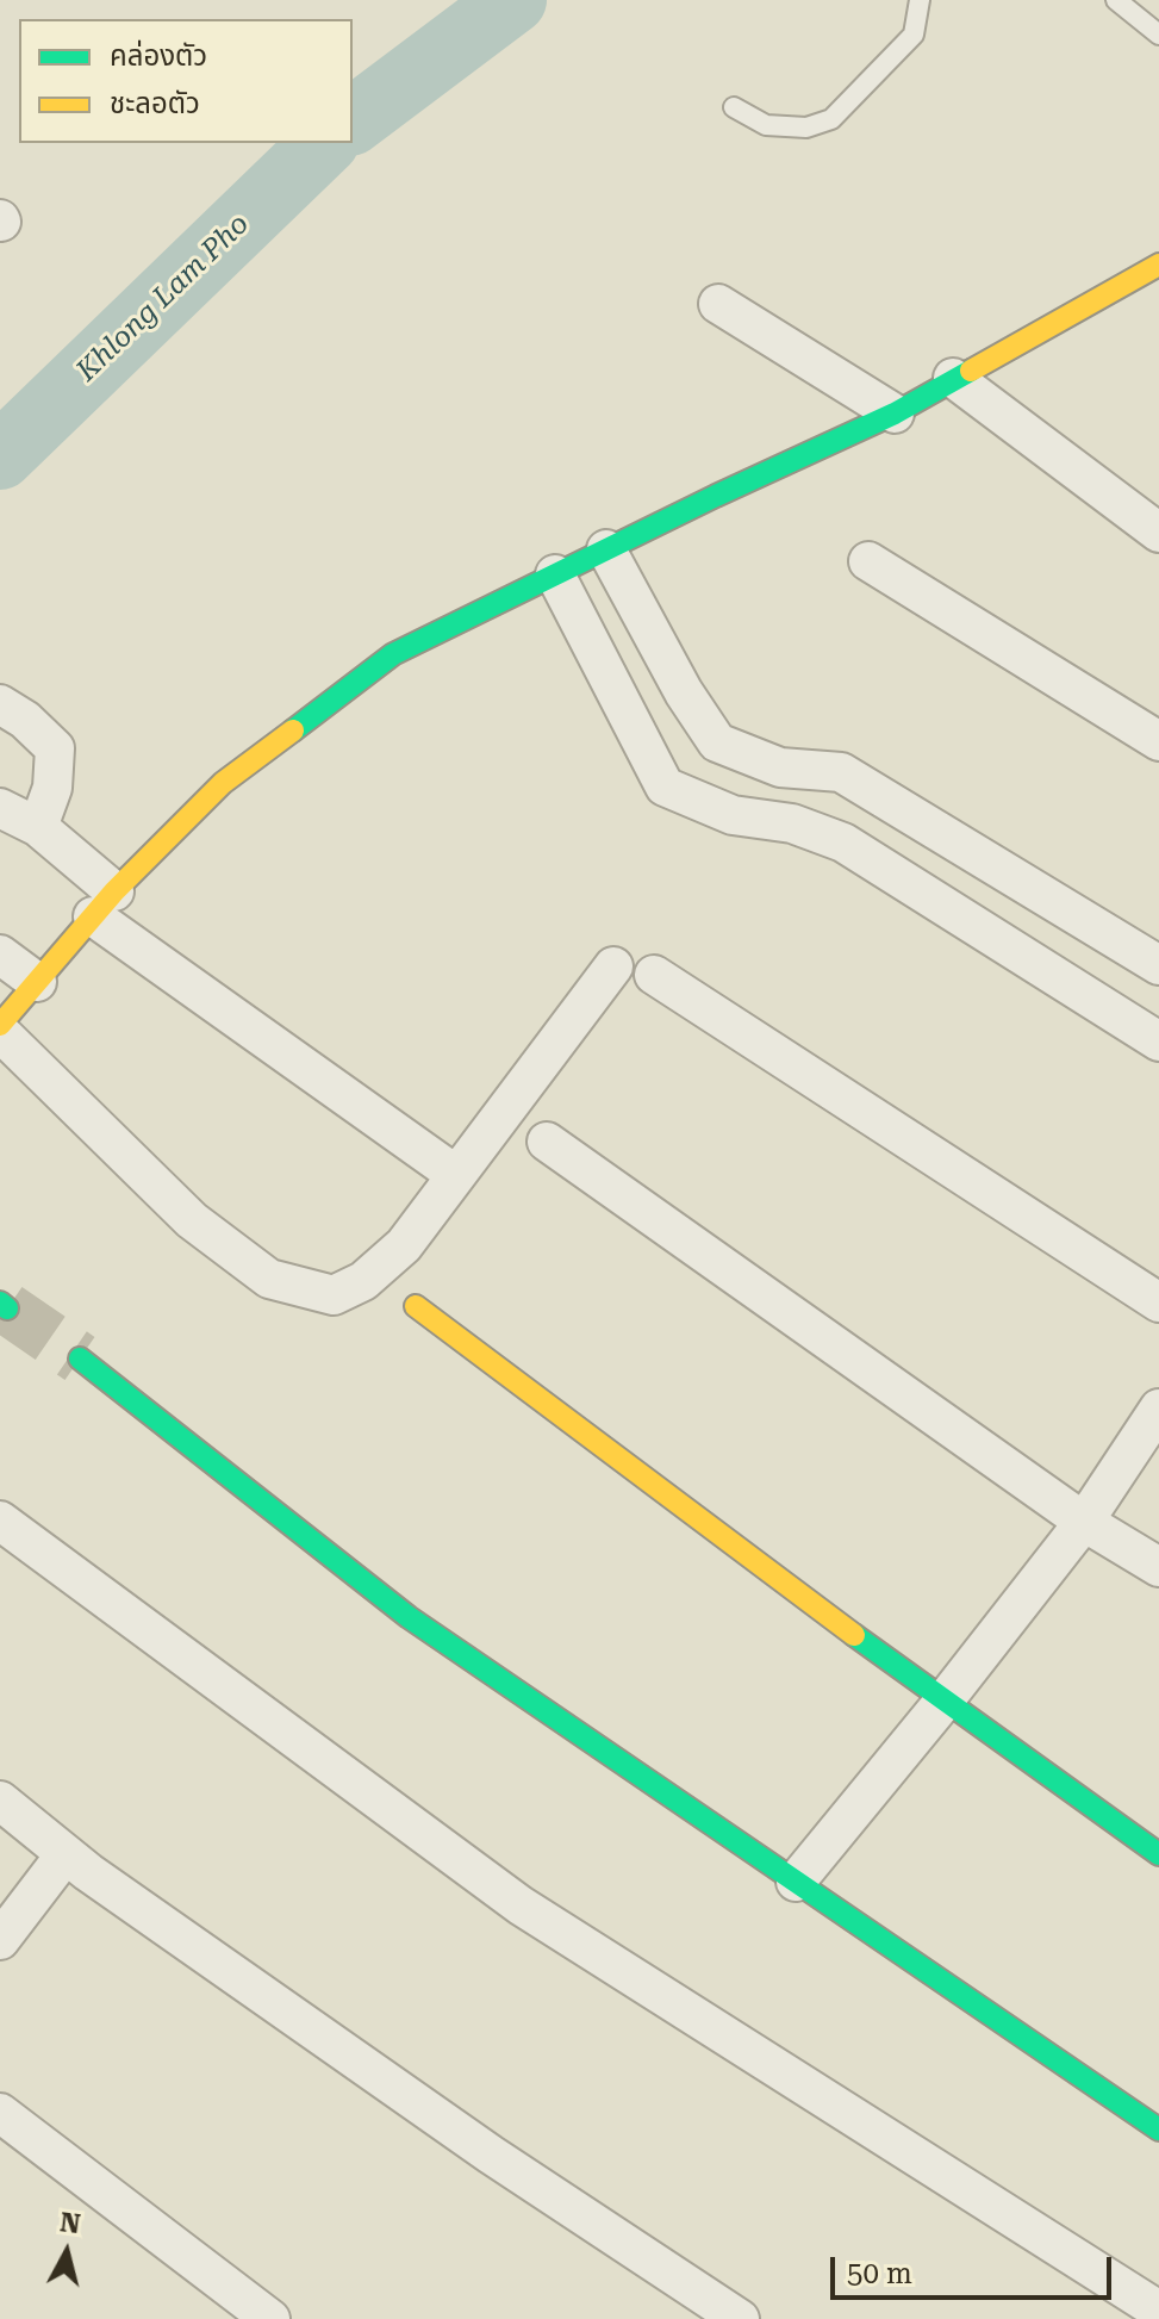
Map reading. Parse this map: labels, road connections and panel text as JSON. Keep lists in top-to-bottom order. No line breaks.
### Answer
{"water":["Khlong Lam Pho"],"legend":["คล่องตัว","ชะลอตัว"],"scale_bar":"50 m","north":"top"}
